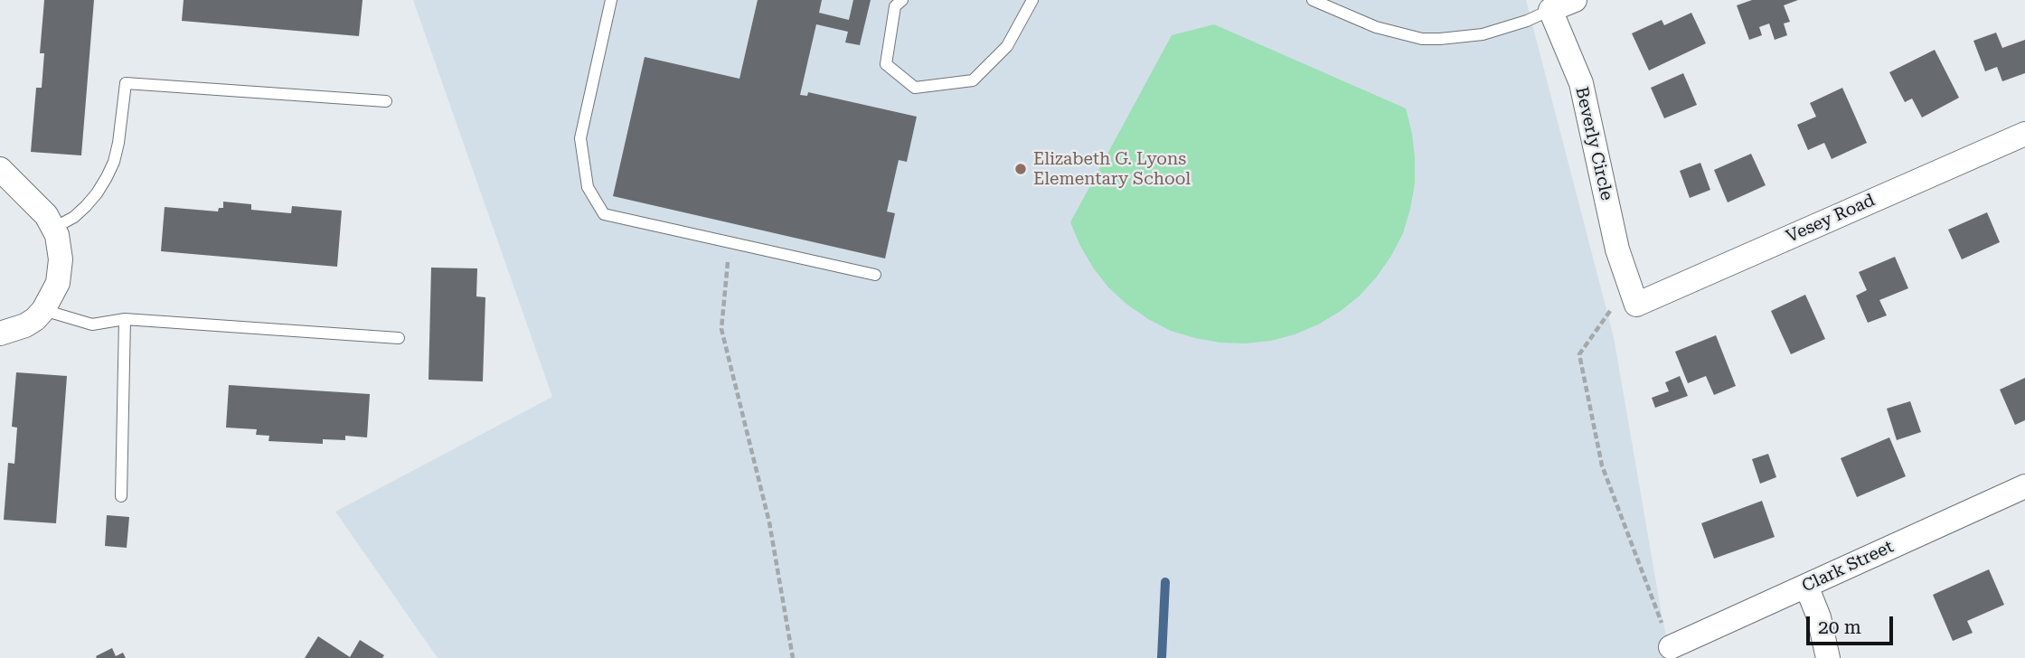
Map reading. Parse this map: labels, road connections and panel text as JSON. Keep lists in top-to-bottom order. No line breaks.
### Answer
{"streets":{"street":["Beverly Circle","Vesey Road","Clark Street"]},"crossings":[["Beverly Circle","Vesey Road"]],"places":["Elizabeth G. Lyons Elementary School"],"scale_bar":"20 m"}
